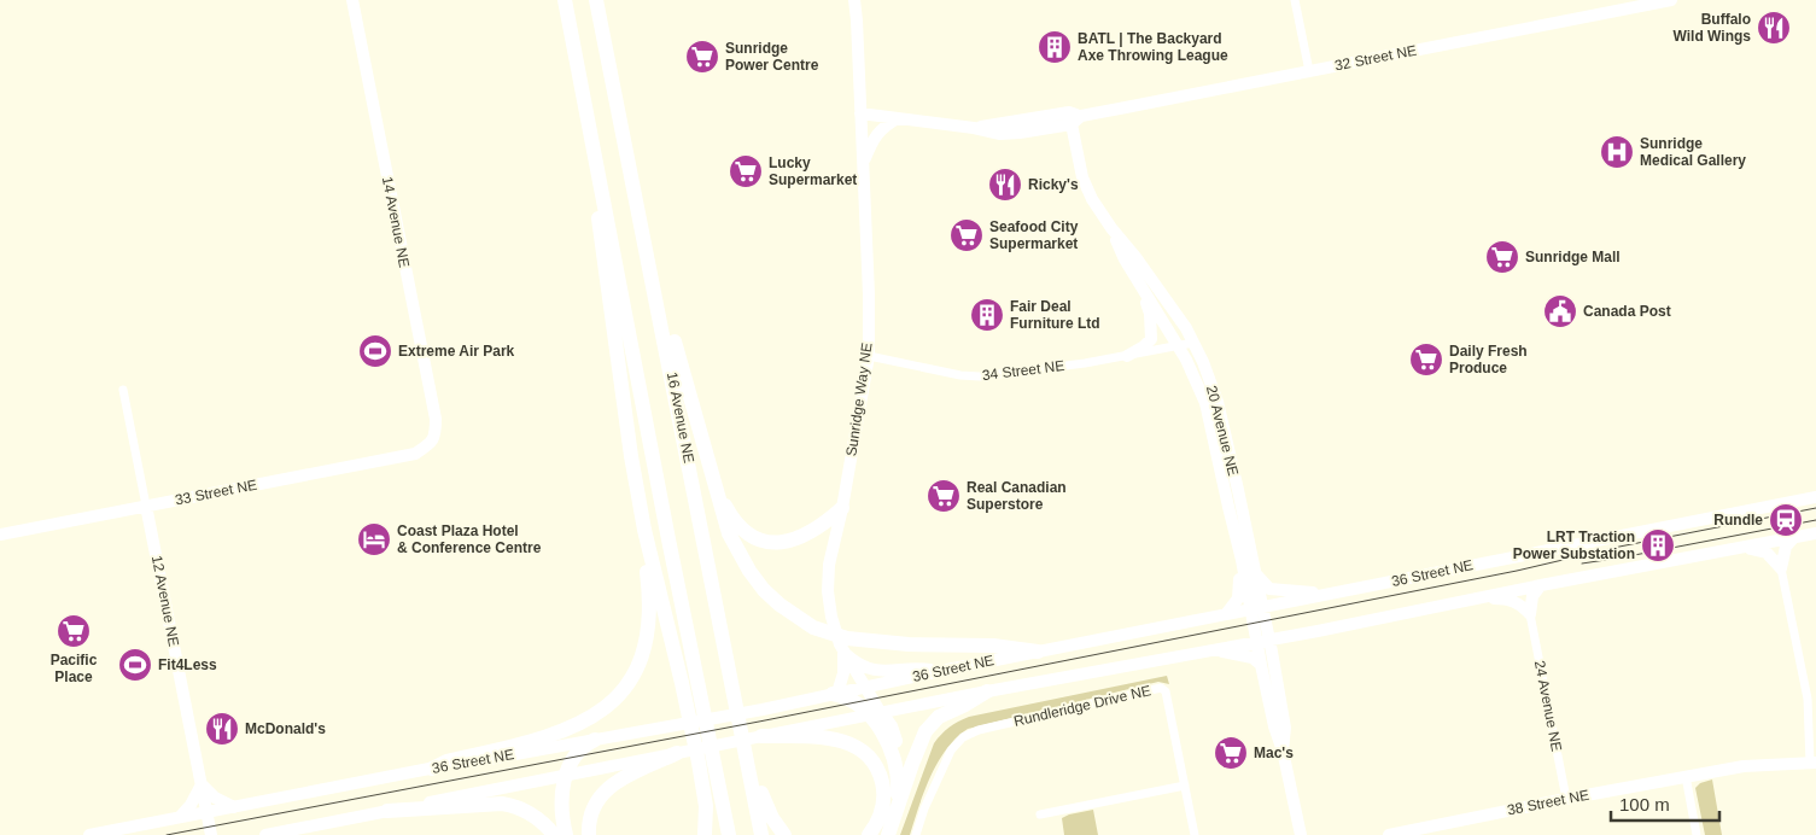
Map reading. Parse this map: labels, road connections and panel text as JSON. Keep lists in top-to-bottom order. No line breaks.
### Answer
{"streets":{"highway":["16 Avenue NE"],"street":["32 Street NE","14 Avenue NE","34 Street NE","Sunridge Way NE","20 Avenue NE","33 Street NE","36 Street NE","12 Avenue NE","Rundleridge Drive NE","24 Avenue NE","38 Street NE"]},"crossings":[["32 Street NE","Sunridge Way NE"],["32 Street NE","20 Avenue NE"],["14 Avenue NE","33 Street NE"],["34 Street NE","Sunridge Way NE"],["34 Street NE","20 Avenue NE"],["Sunridge Way NE","36 Street NE"],["20 Avenue NE","36 Street NE"],["33 Street NE","12 Avenue NE"],["36 Street NE","12 Avenue NE"],["24 Avenue NE","38 Street NE"]],"places":{"restaurant":["Buffalo Wild Wings","Ricky's","McDonald's"],"building":["BATL | The Backyard Axe Throwing League","Fair Deal Furniture Ltd","LRT Traction Power Substation"],"supermarket":["Sunridge Power Centre","Lucky Supermarket","Seafood City Supermarket","Sunridge Mall","Daily Fresh Produce","Real Canadian Superstore","Pacific Place","Mac's"],"hospital":["Sunridge Medical Gallery"],"public building":["Canada Post"],"sports":["Extreme Air Park","Fit4Less"],"station":["Rundle"],"hotel":["Coast Plaza Hotel & Conference Centre"]},"scale_bar":"100 m"}
